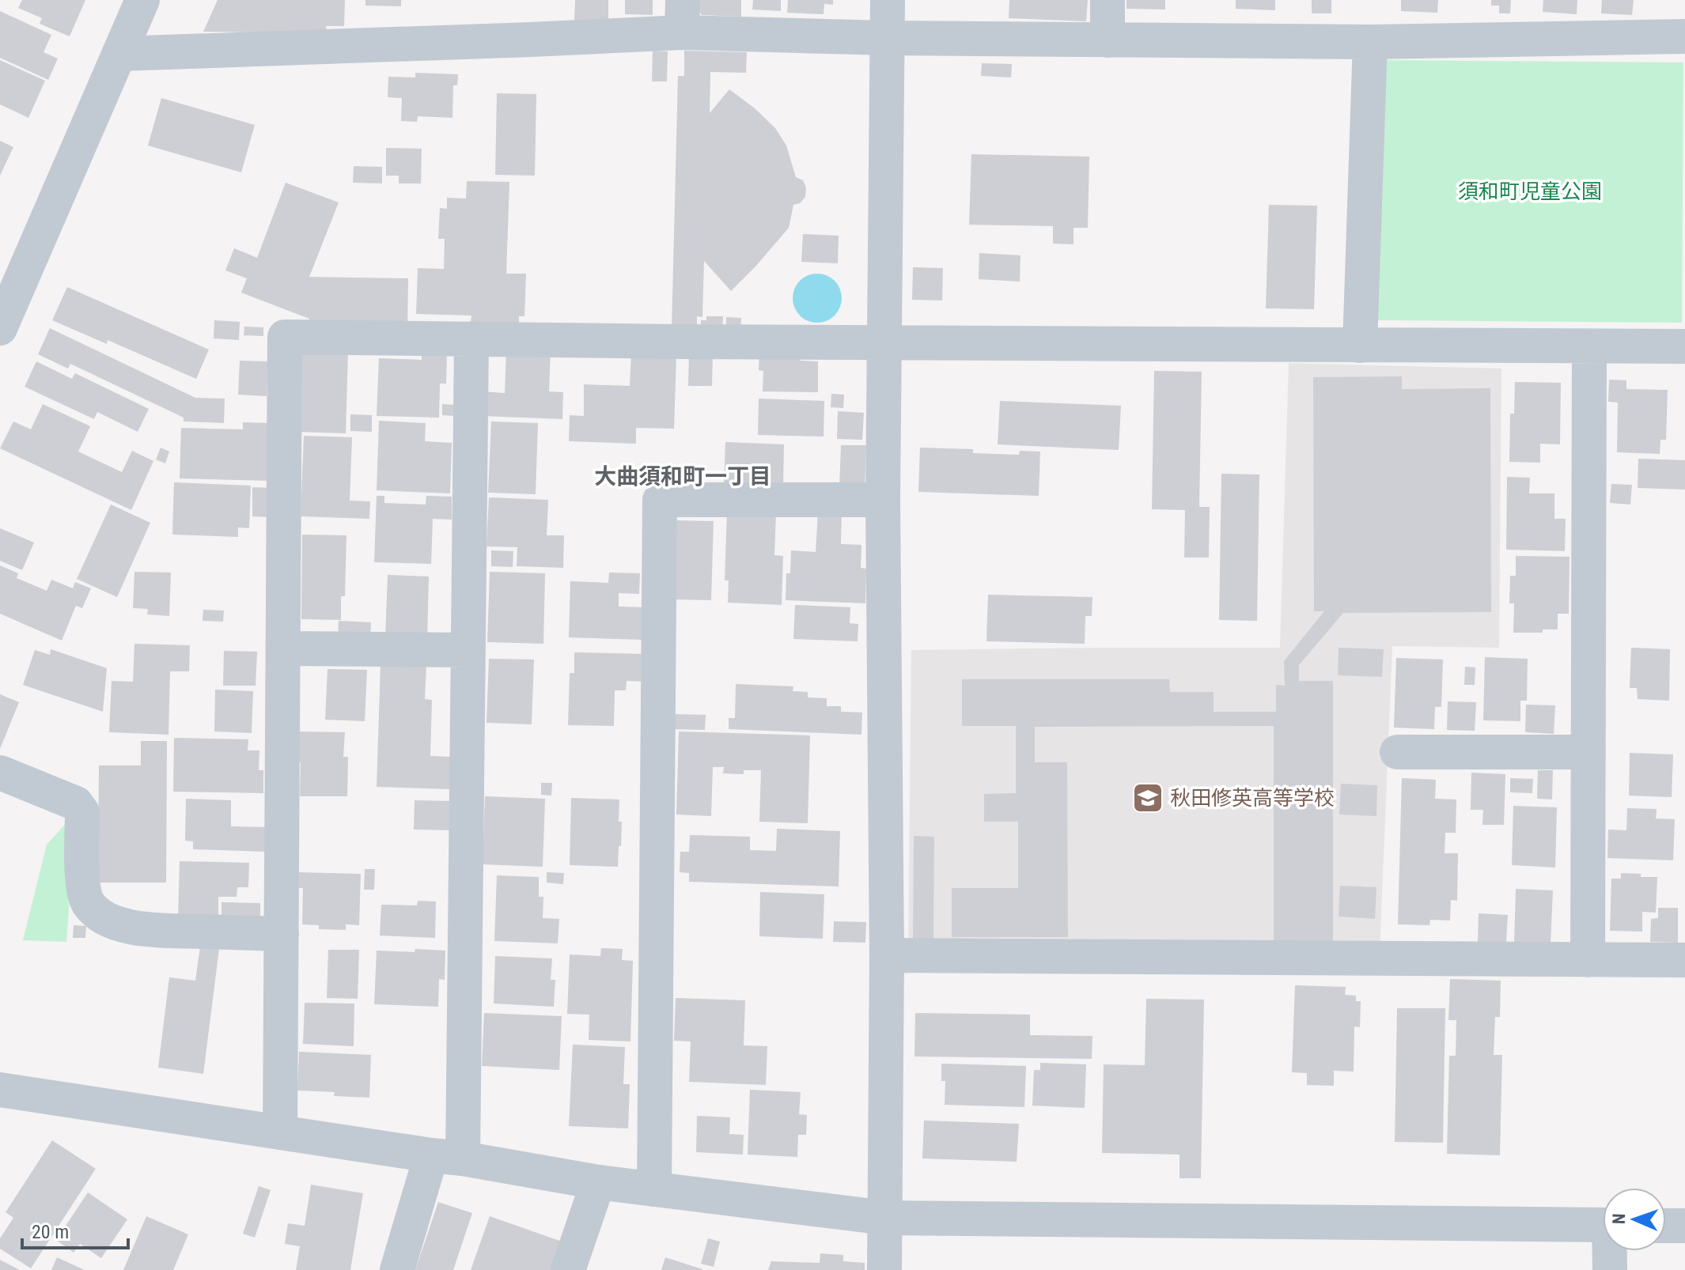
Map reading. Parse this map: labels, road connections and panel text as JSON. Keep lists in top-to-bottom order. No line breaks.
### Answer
{"districts":["大曲須和町一丁目"],"parks":["須和町児童公園"],"places":{"school or university":["秋田修英高等学校"]},"scale_bar":"20 m","north":"left"}
